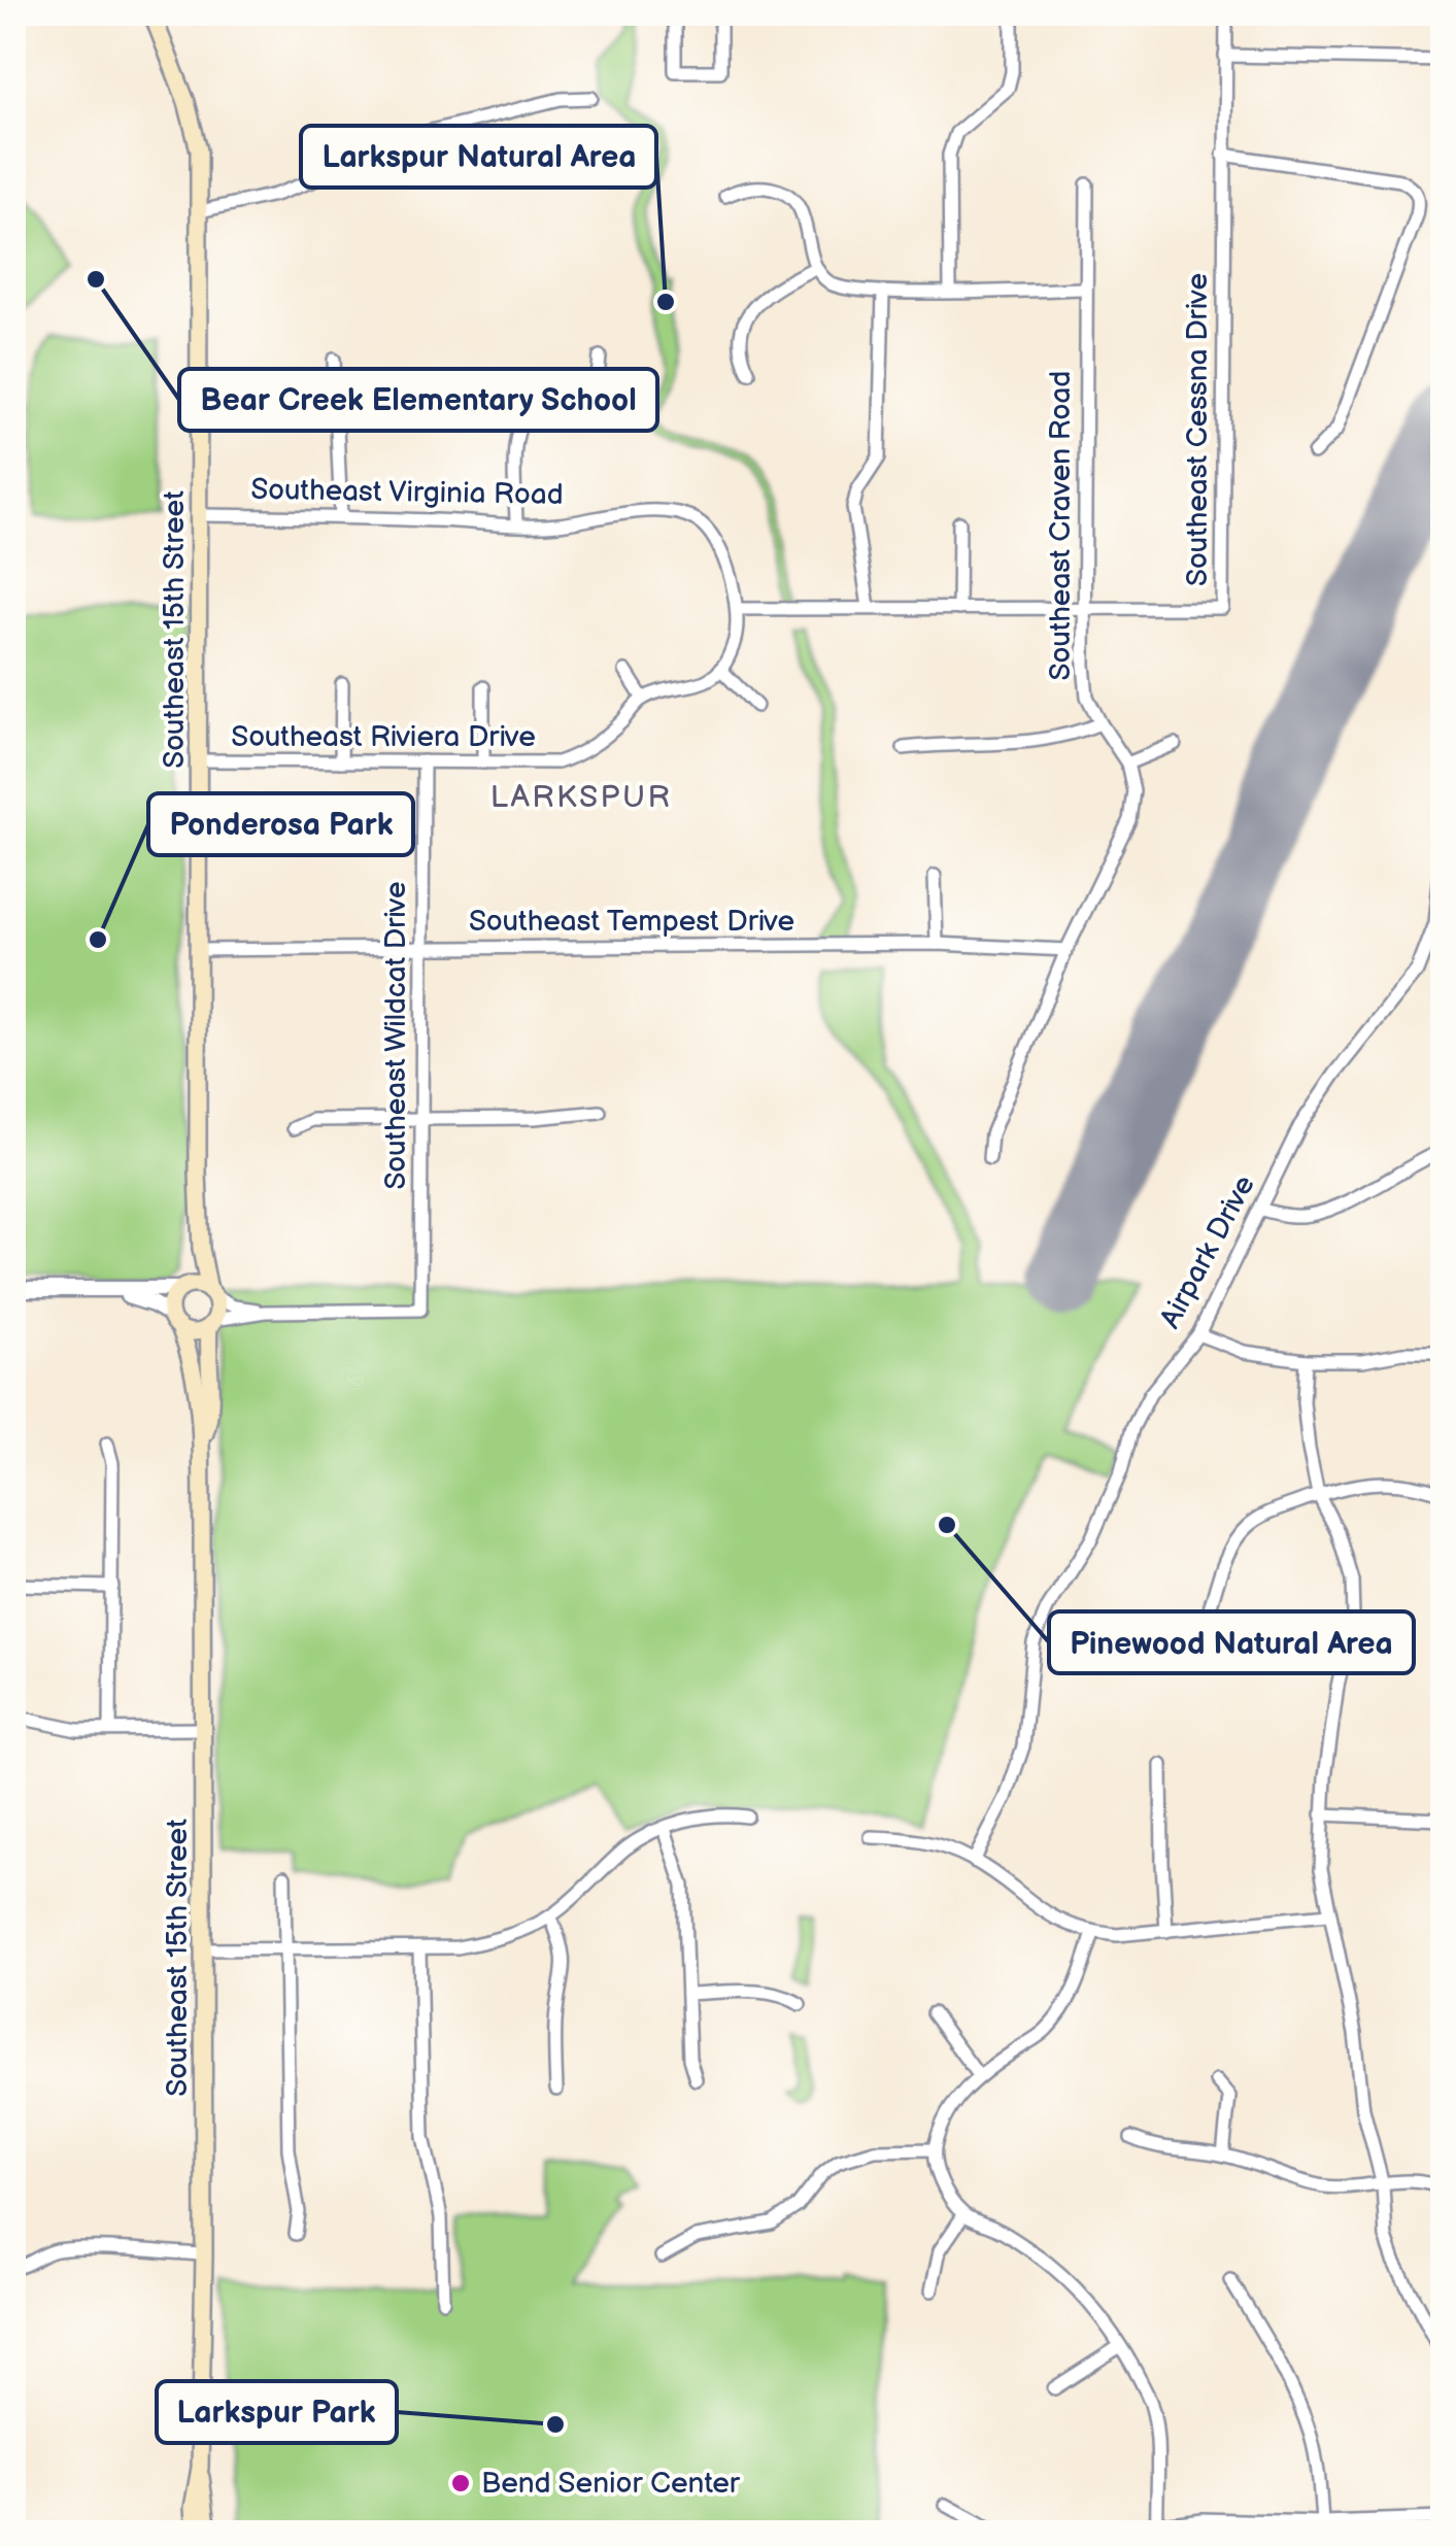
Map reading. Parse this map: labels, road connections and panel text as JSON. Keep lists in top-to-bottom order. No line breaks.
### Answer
{"streets":{"main road":["Southeast 15th Street"],"street":["Southeast Cessna Drive","Southeast Virginia Road","Southeast Craven Road","Southeast Riviera Drive","Southeast Tempest Drive","Southeast Wildcat Drive","Airpark Drive"]},"crossings":[["Southeast Cessna Drive","Southeast Virginia Road"],["Southeast Cessna Drive","Southeast Craven Road"],["Southeast Virginia Road","Southeast 15th Street"],["Southeast 15th Street","Southeast Riviera Drive"],["Southeast 15th Street","Southeast Tempest Drive"],["Southeast Riviera Drive","Southeast Wildcat Drive"],["Southeast Tempest Drive","Southeast Wildcat Drive"]],"districts":["LARKSPUR"],"places":["Bear Creek Elementary School","Larkspur Natural Area","Ponderosa Park","Pinewood Natural Area","Larkspur Park","Bend Senior Center"]}
